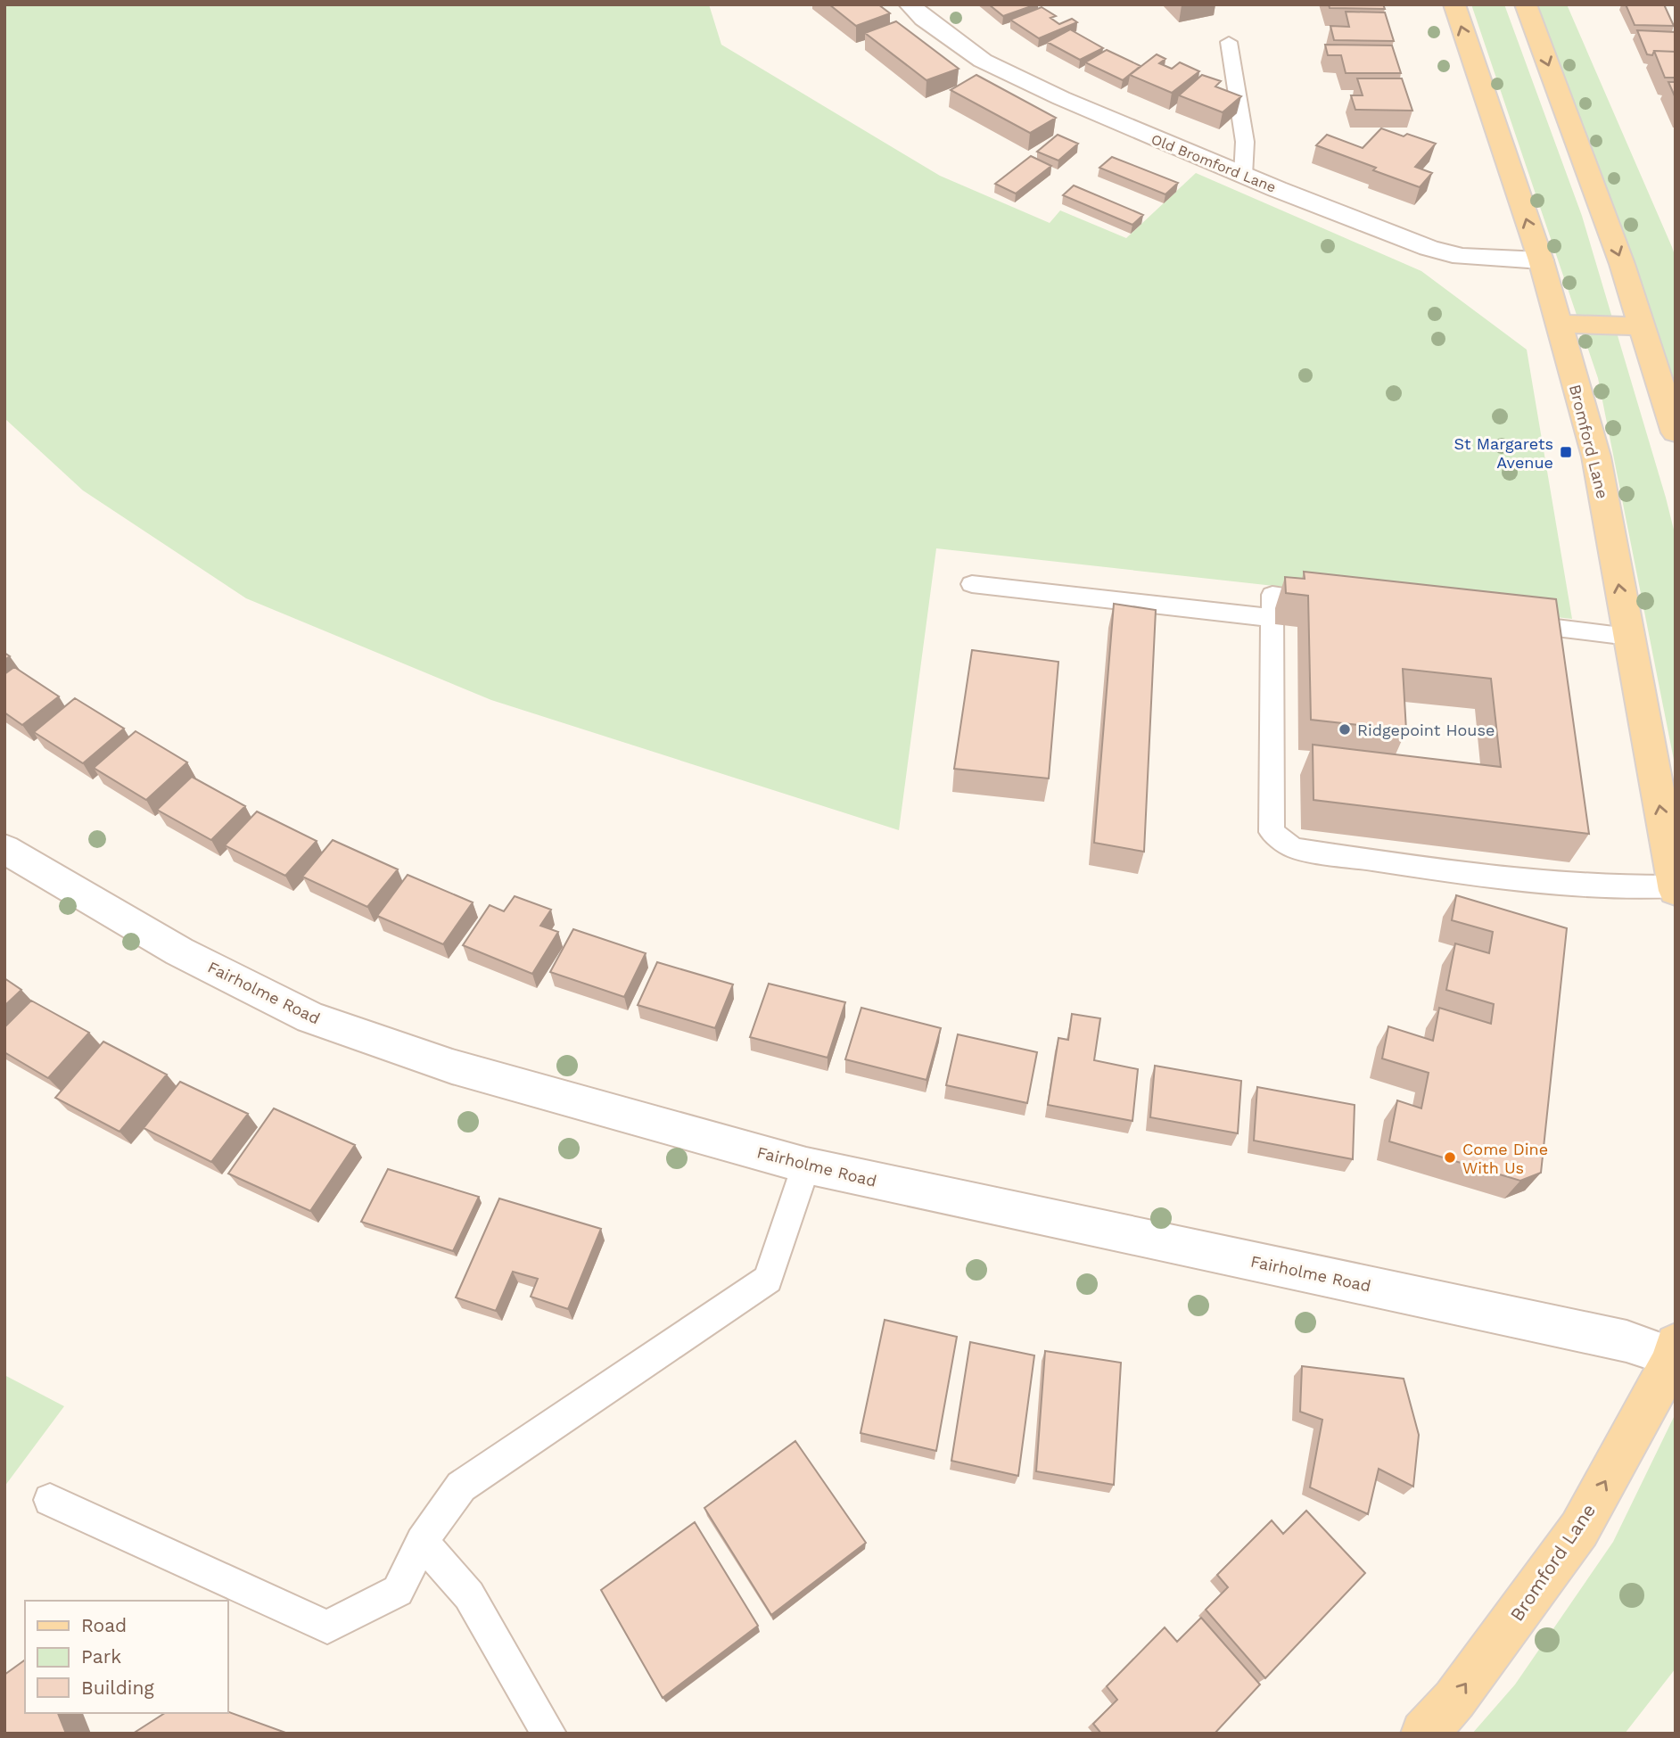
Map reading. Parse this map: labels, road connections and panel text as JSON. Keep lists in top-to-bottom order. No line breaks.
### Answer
{"streets":{"main road":["Bromford Lane"],"street":["Old Bromford Lane","Fairholme Road"]},"crossings":[["Old Bromford Lane","Bromford Lane"],["Bromford Lane","Fairholme Road"]],"one_way":["Bromford Lane"],"places":{"transit":["St Margarets Avenue"],"other":["Ridgepoint House","Come Dine With Us"]},"legend":["Road","Park","Building"]}
